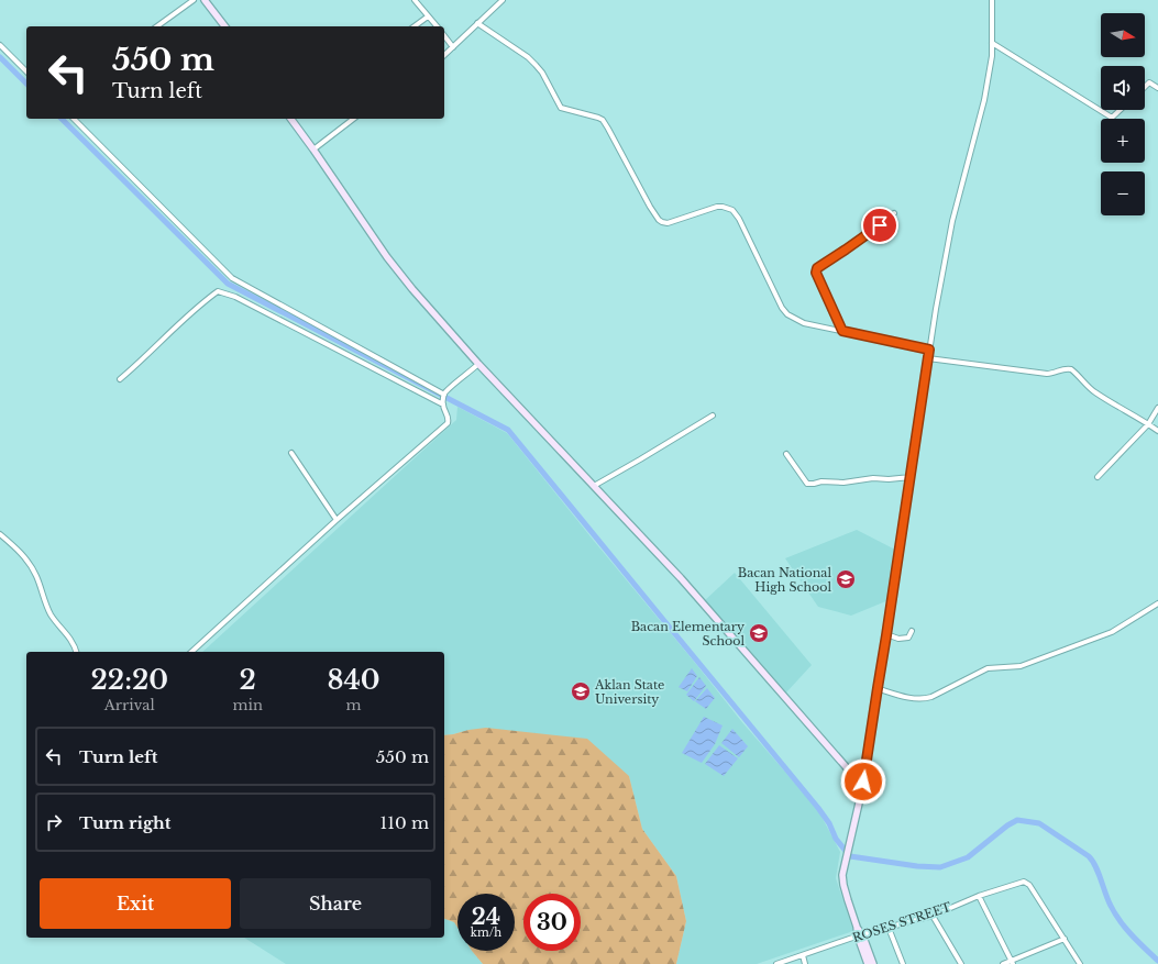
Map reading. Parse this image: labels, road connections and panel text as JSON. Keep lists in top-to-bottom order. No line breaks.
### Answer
{"streets":{"street":["ROSES STREET"]},"places":{"school or university":["Bacan National High School","Bacan Elementary School","Aklan State University"]},"north":"right","page":{"map_buttons":["+","−"],"turn":["550 m","Turn left"],"eta":["22:20","Arrival","2","min","840","m"],"list":[{"name":"Turn left","value":"550 m"},{"name":"Turn right","value":"110 m"}],"buttons":["Exit","Share"],"speed":"24 km/h","limit":"30"}}
